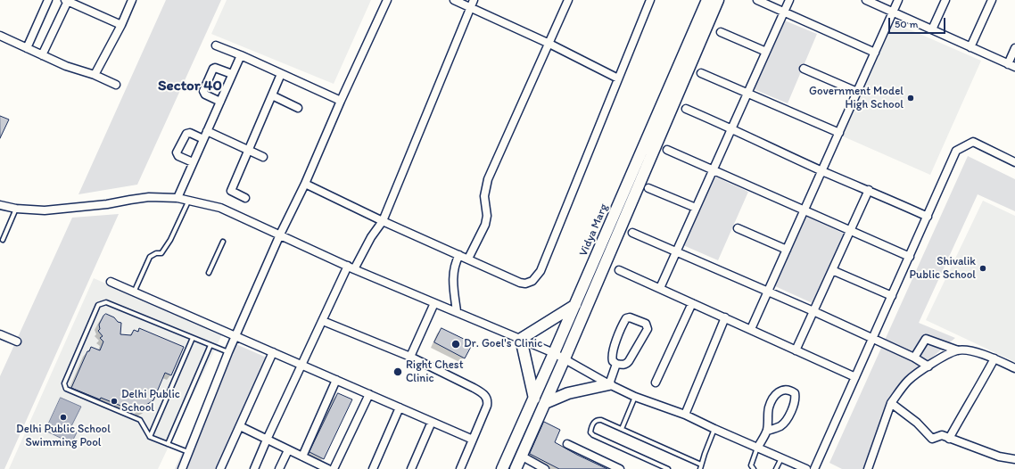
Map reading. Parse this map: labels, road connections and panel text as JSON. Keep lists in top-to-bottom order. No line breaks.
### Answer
{"streets":{"main road":["Vidya Marg"]},"districts":["Sector 40"],"places":["Government Model High School","Shivalik Public School","Dr. Goel's Clinic","Right Chest Clinic","Delhi Public School","Delhi Public School Swimming Pool"],"scale_bar":"50 m"}
